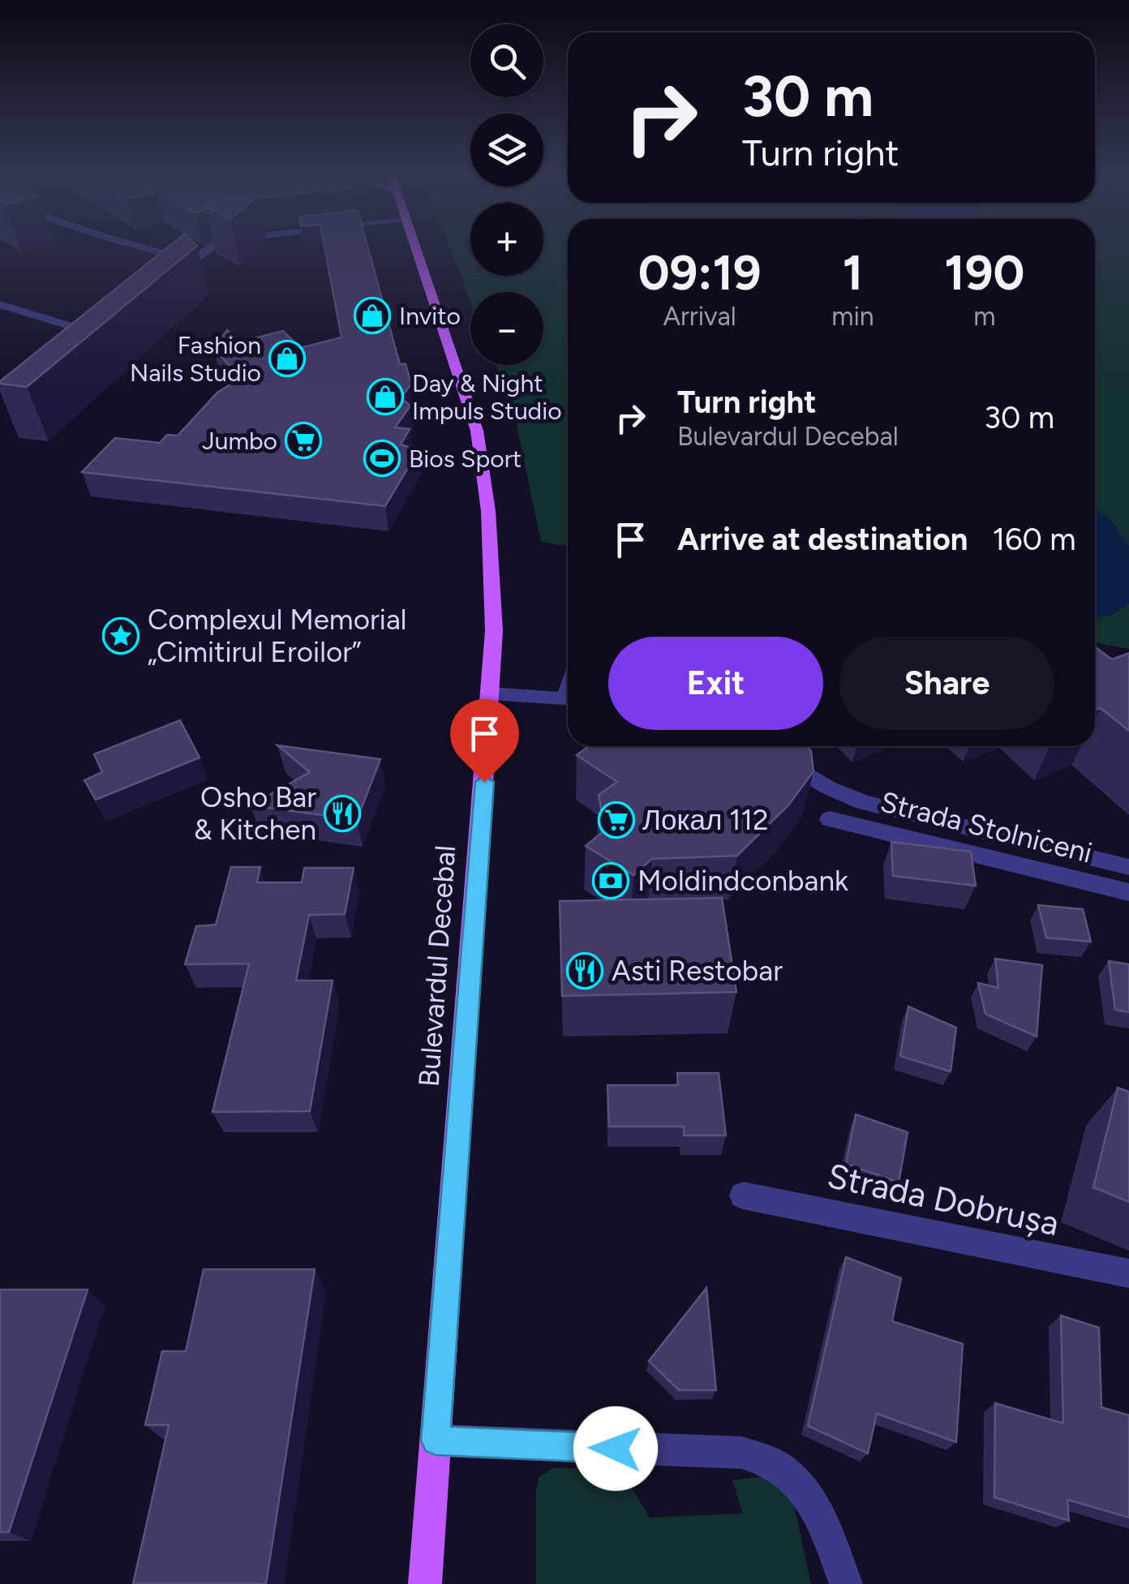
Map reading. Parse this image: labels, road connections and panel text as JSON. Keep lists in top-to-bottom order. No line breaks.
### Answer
{"streets":{"main road":["Bulevardul Decebal"],"street":["Strada Stolniceni","Strada Dobrușa"]},"places":{"shop":["Invito","Fashion Nails Studio","Day & Night Impuls Studio"],"supermarket":["Jumbo","Локал 112"],"sports":["Bios Sport"],"place":["Complexul Memorial „Cimitirul Eroilor”"],"restaurant":["Osho Bar & Kitchen","Asti Restobar"],"bank":["Moldindconbank"]},"page":{"map_buttons":["+","−"],"turn":["30 m","Turn right"],"eta":["09:19","Arrival","1","min","190","m"],"list":[{"name":"Turn right","note":"Bulevardul Decebal","value":"30 m"},{"name":"Arrive at destination","value":"160 m"}],"buttons":["Exit","Share"]}}
